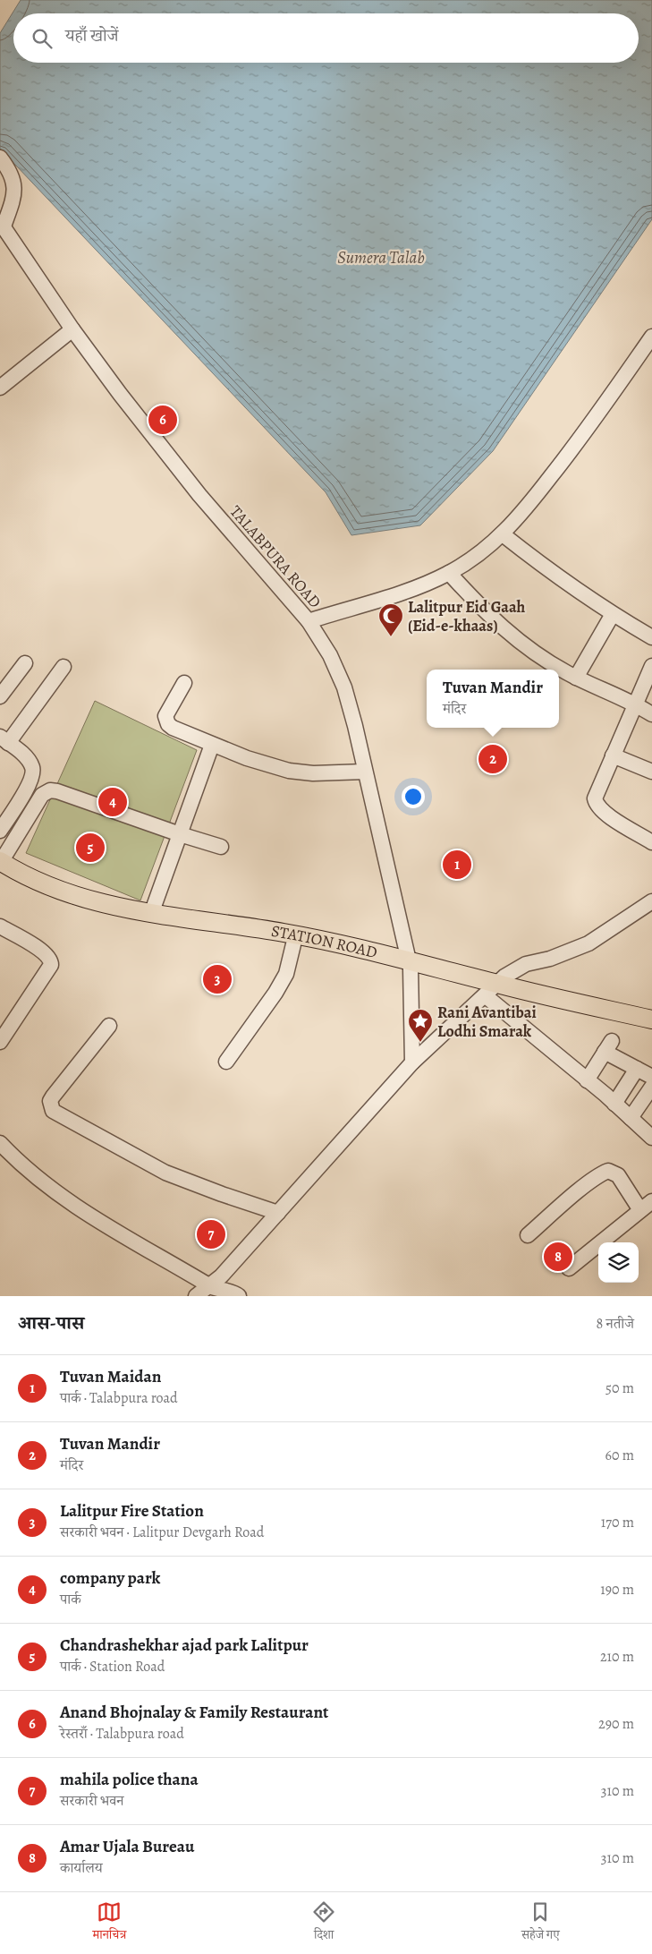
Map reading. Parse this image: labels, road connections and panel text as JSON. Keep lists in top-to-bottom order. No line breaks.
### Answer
{"streets":{"main road":["STATION ROAD"],"street":["TALABPURA ROAD"]},"crossings":[["TALABPURA ROAD","STATION ROAD"]],"water":["Sumera Talab"],"places":{"mosque":["Lalitpur Eid Gaah (Eid-e-khaas)"],"place":["Rani Avantibai Lodhi Smarak"]},"page":{"search":"यहाँ खोजें","pins":["6","2","4","5","1","3","7","8"],"popup":["Tuvan Mandir","मंदिर"],"heading":["आस-पास","8 नतीजे"],"list":[{"mark":"1","name":"Tuvan Maidan","note":"पार्क · Talabpura road","value":"50 m"},{"mark":"2","name":"Tuvan Mandir","note":"मंदिर","value":"60 m"},{"mark":"3","name":"Lalitpur Fire Station","note":"सरकारी भवन · Lalitpur Devgarh Road","value":"170 m"},{"mark":"4","name":"company park","note":"पार्क","value":"190 m"},{"mark":"5","name":"Chandrashekhar ajad park Lalitpur","note":"पार्क · Station Road","value":"210 m"},{"mark":"6","name":"Anand Bhojnalay & Family Restaurant","note":"रेस्तराँ · Talabpura road","value":"290 m"},{"mark":"7","name":"mahila police thana","note":"सरकारी भवन","value":"310 m"},{"mark":"8","name":"Amar Ujala Bureau","note":"कार्यालय","value":"310 m"}],"nav":["मानचित्र","दिशा","सहेजे गए"]}}
